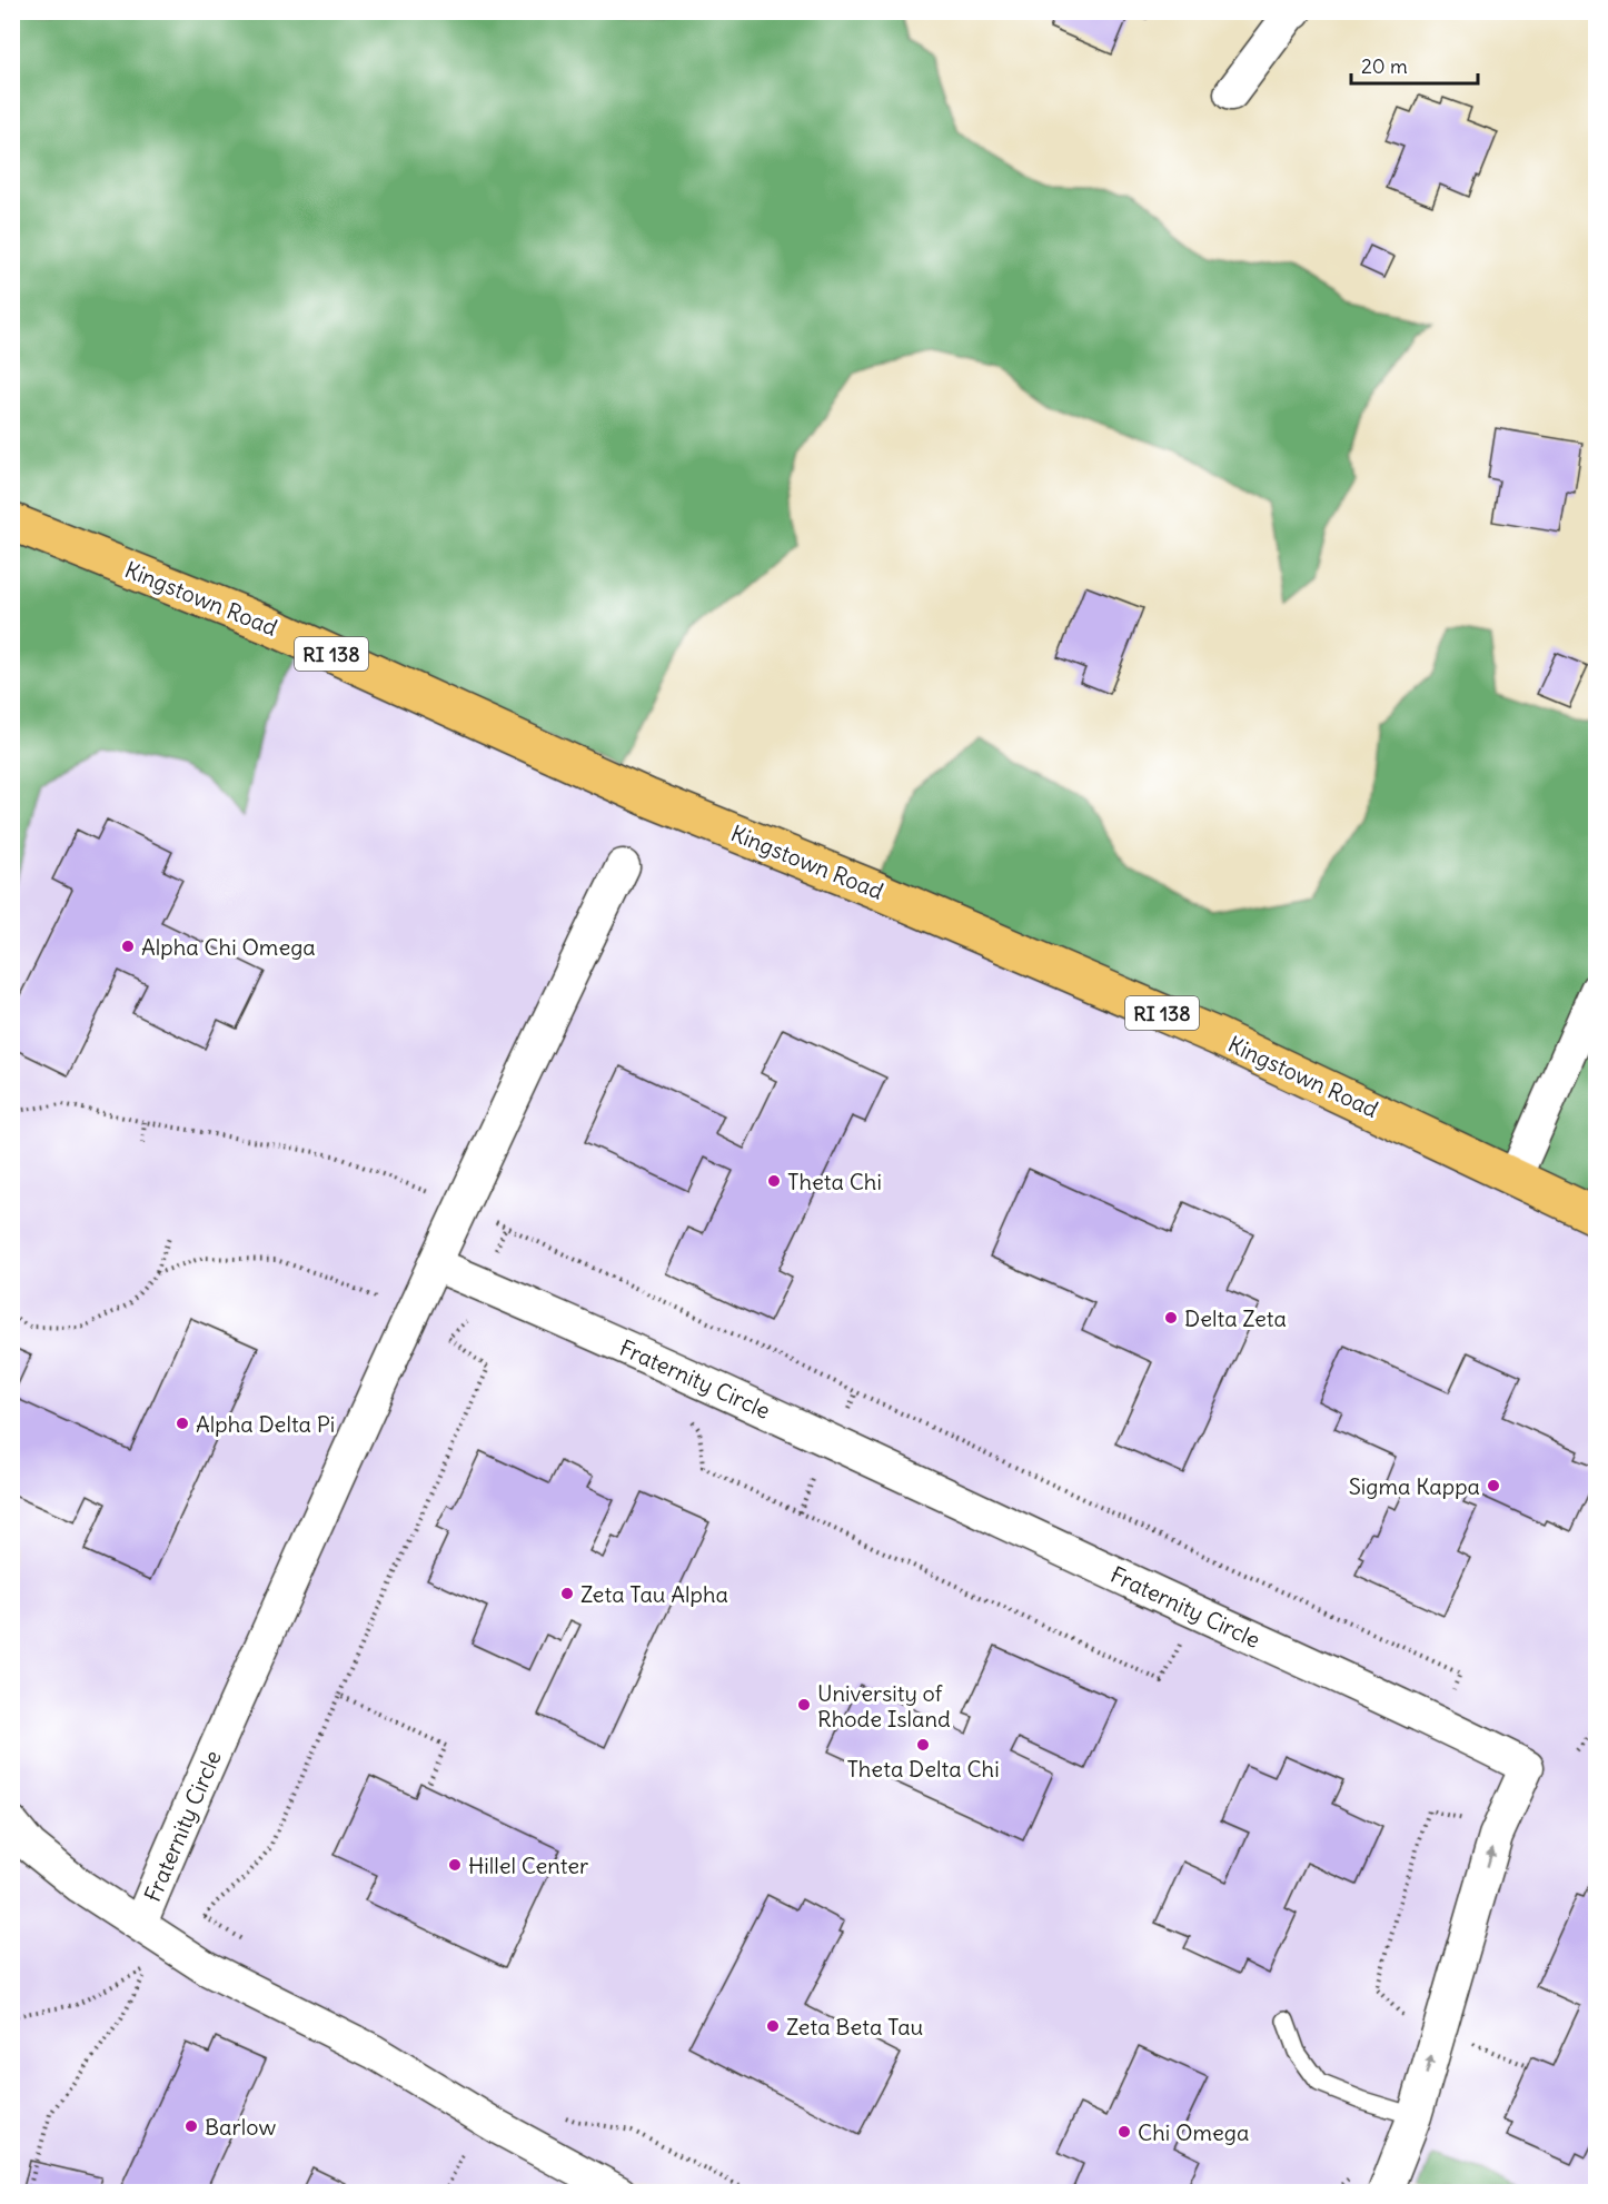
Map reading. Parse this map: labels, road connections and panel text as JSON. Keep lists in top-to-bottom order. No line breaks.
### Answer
{"streets":{"main road":["Kingstown Road","RI 138"],"street":["Fraternity Circle"]},"one_way":["Fraternity Circle"],"places":["Alpha Chi Omega","Theta Chi","Delta Zeta","Alpha Delta Pi","Sigma Kappa","Zeta Tau Alpha","University of Rhode Island","Theta Delta Chi","Hillel Center","Zeta Beta Tau","Barlow","Chi Omega"],"scale_bar":"20 m"}
